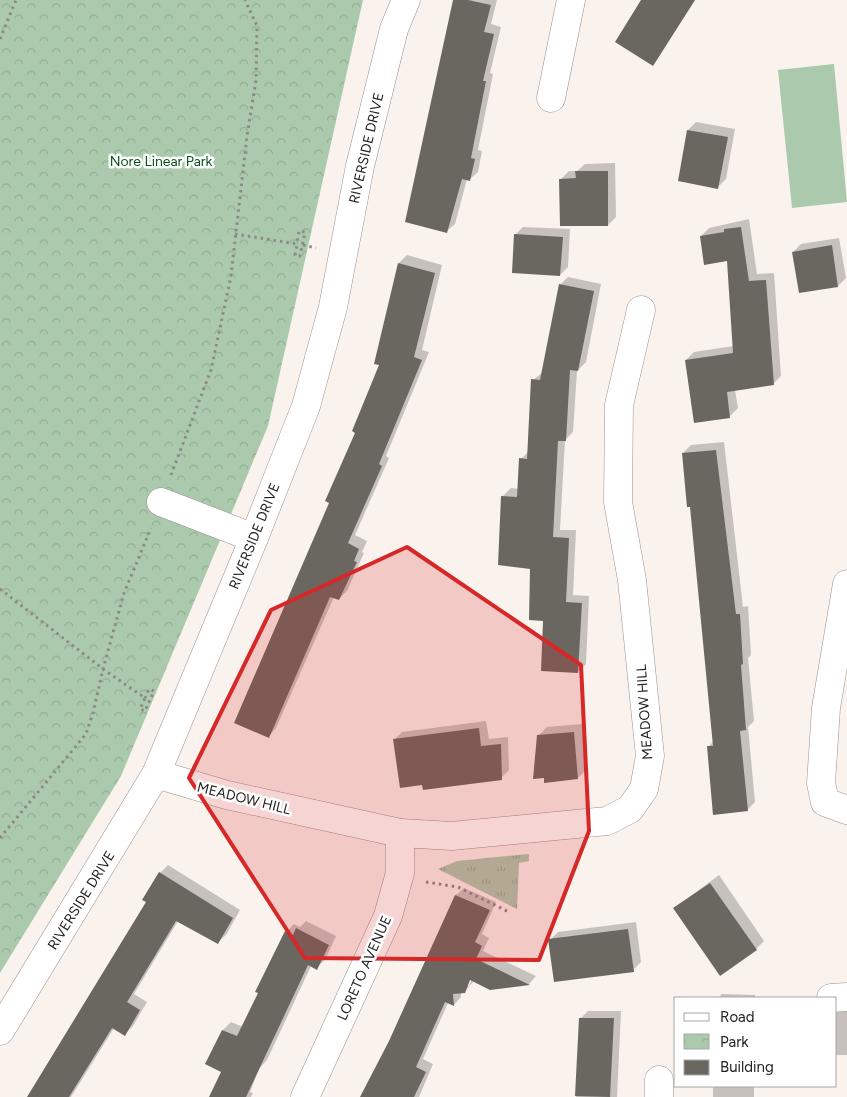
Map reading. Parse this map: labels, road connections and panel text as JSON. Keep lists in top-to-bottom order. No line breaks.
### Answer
{"streets":{"street":["RIVERSIDE DRIVE","MEADOW HILL","LORETO AVENUE"]},"crossings":[["RIVERSIDE DRIVE","MEADOW HILL"],["MEADOW HILL","LORETO AVENUE"]],"parks":["Nore Linear Park"],"legend":["Road","Park","Building"]}
